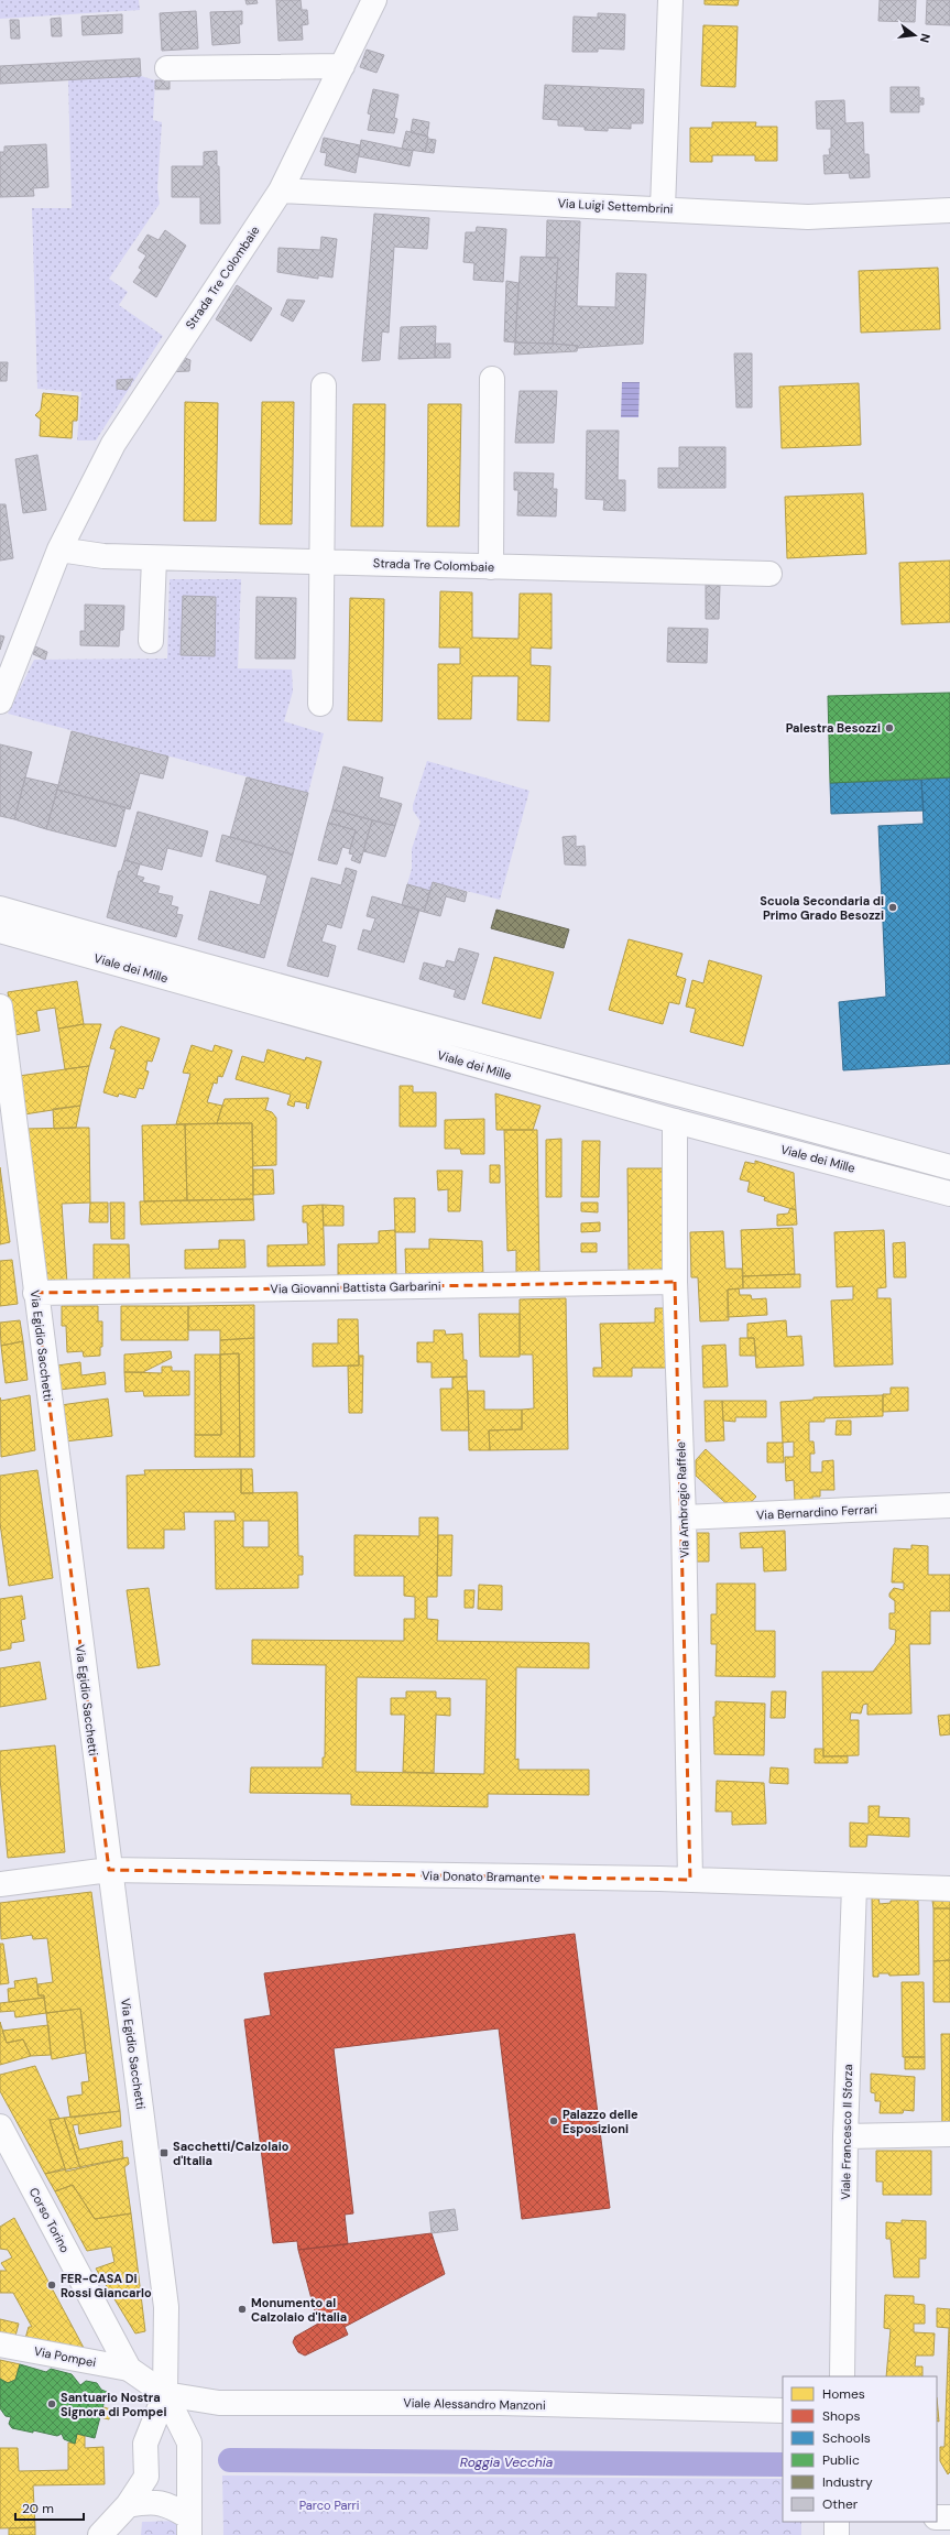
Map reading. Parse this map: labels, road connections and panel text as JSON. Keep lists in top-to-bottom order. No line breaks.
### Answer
{"streets":{"street":["Via Luigi Settembrini","Strada Tre Colombaie","Viale dei Mille","Via Giovanni Battista Garbarini","Via Egidio Sacchetti","Via Ambrogio Raffele","Via Bernardino Ferrari","Via Donato Bramante","Viale Francesco II Sforza","Corso Torino","Via Pompei","Viale Alessandro Manzoni"]},"crossings":[["Via Luigi Settembrini","Strada Tre Colombaie"],["Viale dei Mille","Via Ambrogio Raffele"],["Via Giovanni Battista Garbarini","Via Egidio Sacchetti"],["Via Giovanni Battista Garbarini","Via Ambrogio Raffele"],["Via Egidio Sacchetti","Via Donato Bramante"],["Via Egidio Sacchetti","Corso Torino"],["Via Egidio Sacchetti","Viale Alessandro Manzoni"],["Via Ambrogio Raffele","Via Bernardino Ferrari"],["Via Ambrogio Raffele","Via Donato Bramante"],["Via Donato Bramante","Viale Francesco II Sforza"],["Corso Torino","Via Pompei"],["Corso Torino","Viale Alessandro Manzoni"]],"water":["Roggia Vecchia"],"parks":["Parco Parri"],"places":{"other":["Palestra Besozzi","Scuola Secondaria di Primo Grado Besozzi","Palazzo delle Esposizioni","FER-CASA Di Rossi Giancarlo","Monumento al Calzolaio d'Italia","Santuario Nostra Signora di Pompei"],"transit":["Sacchetti/Calzolaio d'Italia"]},"legend":["Homes","Shops","Schools","Public","Industry","Other"],"scale_bar":"20 m","north":"right"}
